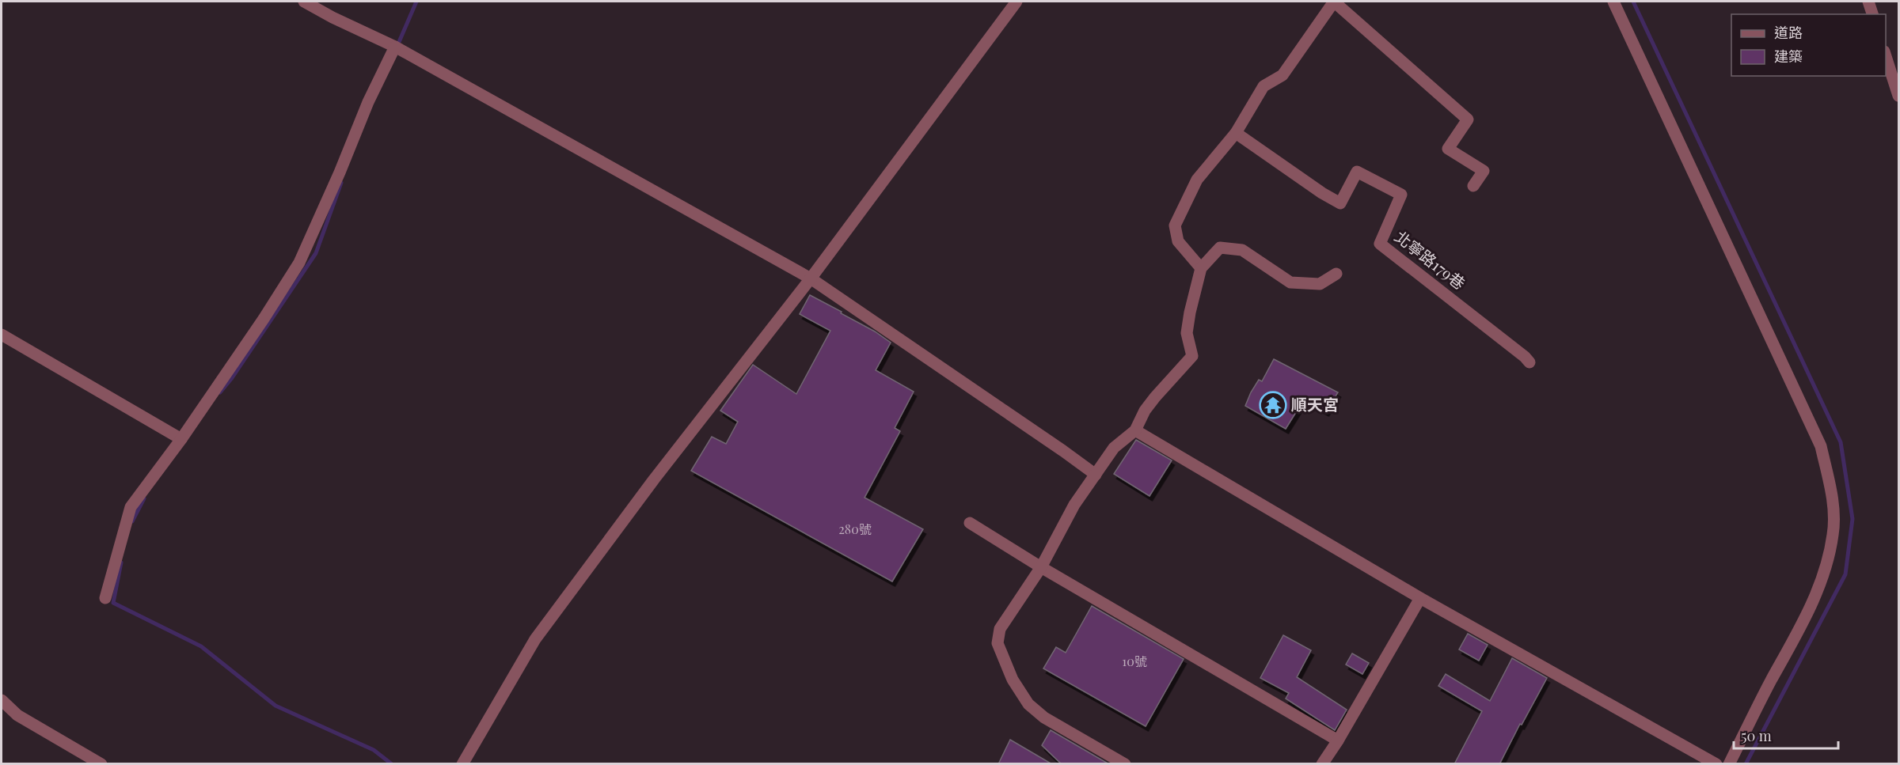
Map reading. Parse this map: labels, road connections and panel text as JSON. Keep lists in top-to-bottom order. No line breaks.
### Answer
{"streets":{"street":["北寧路179巷"]},"places":{"temple":["順天宮"]},"house_numbers":["280號","10號"],"legend":["道路","建築"],"scale_bar":"50 m"}
